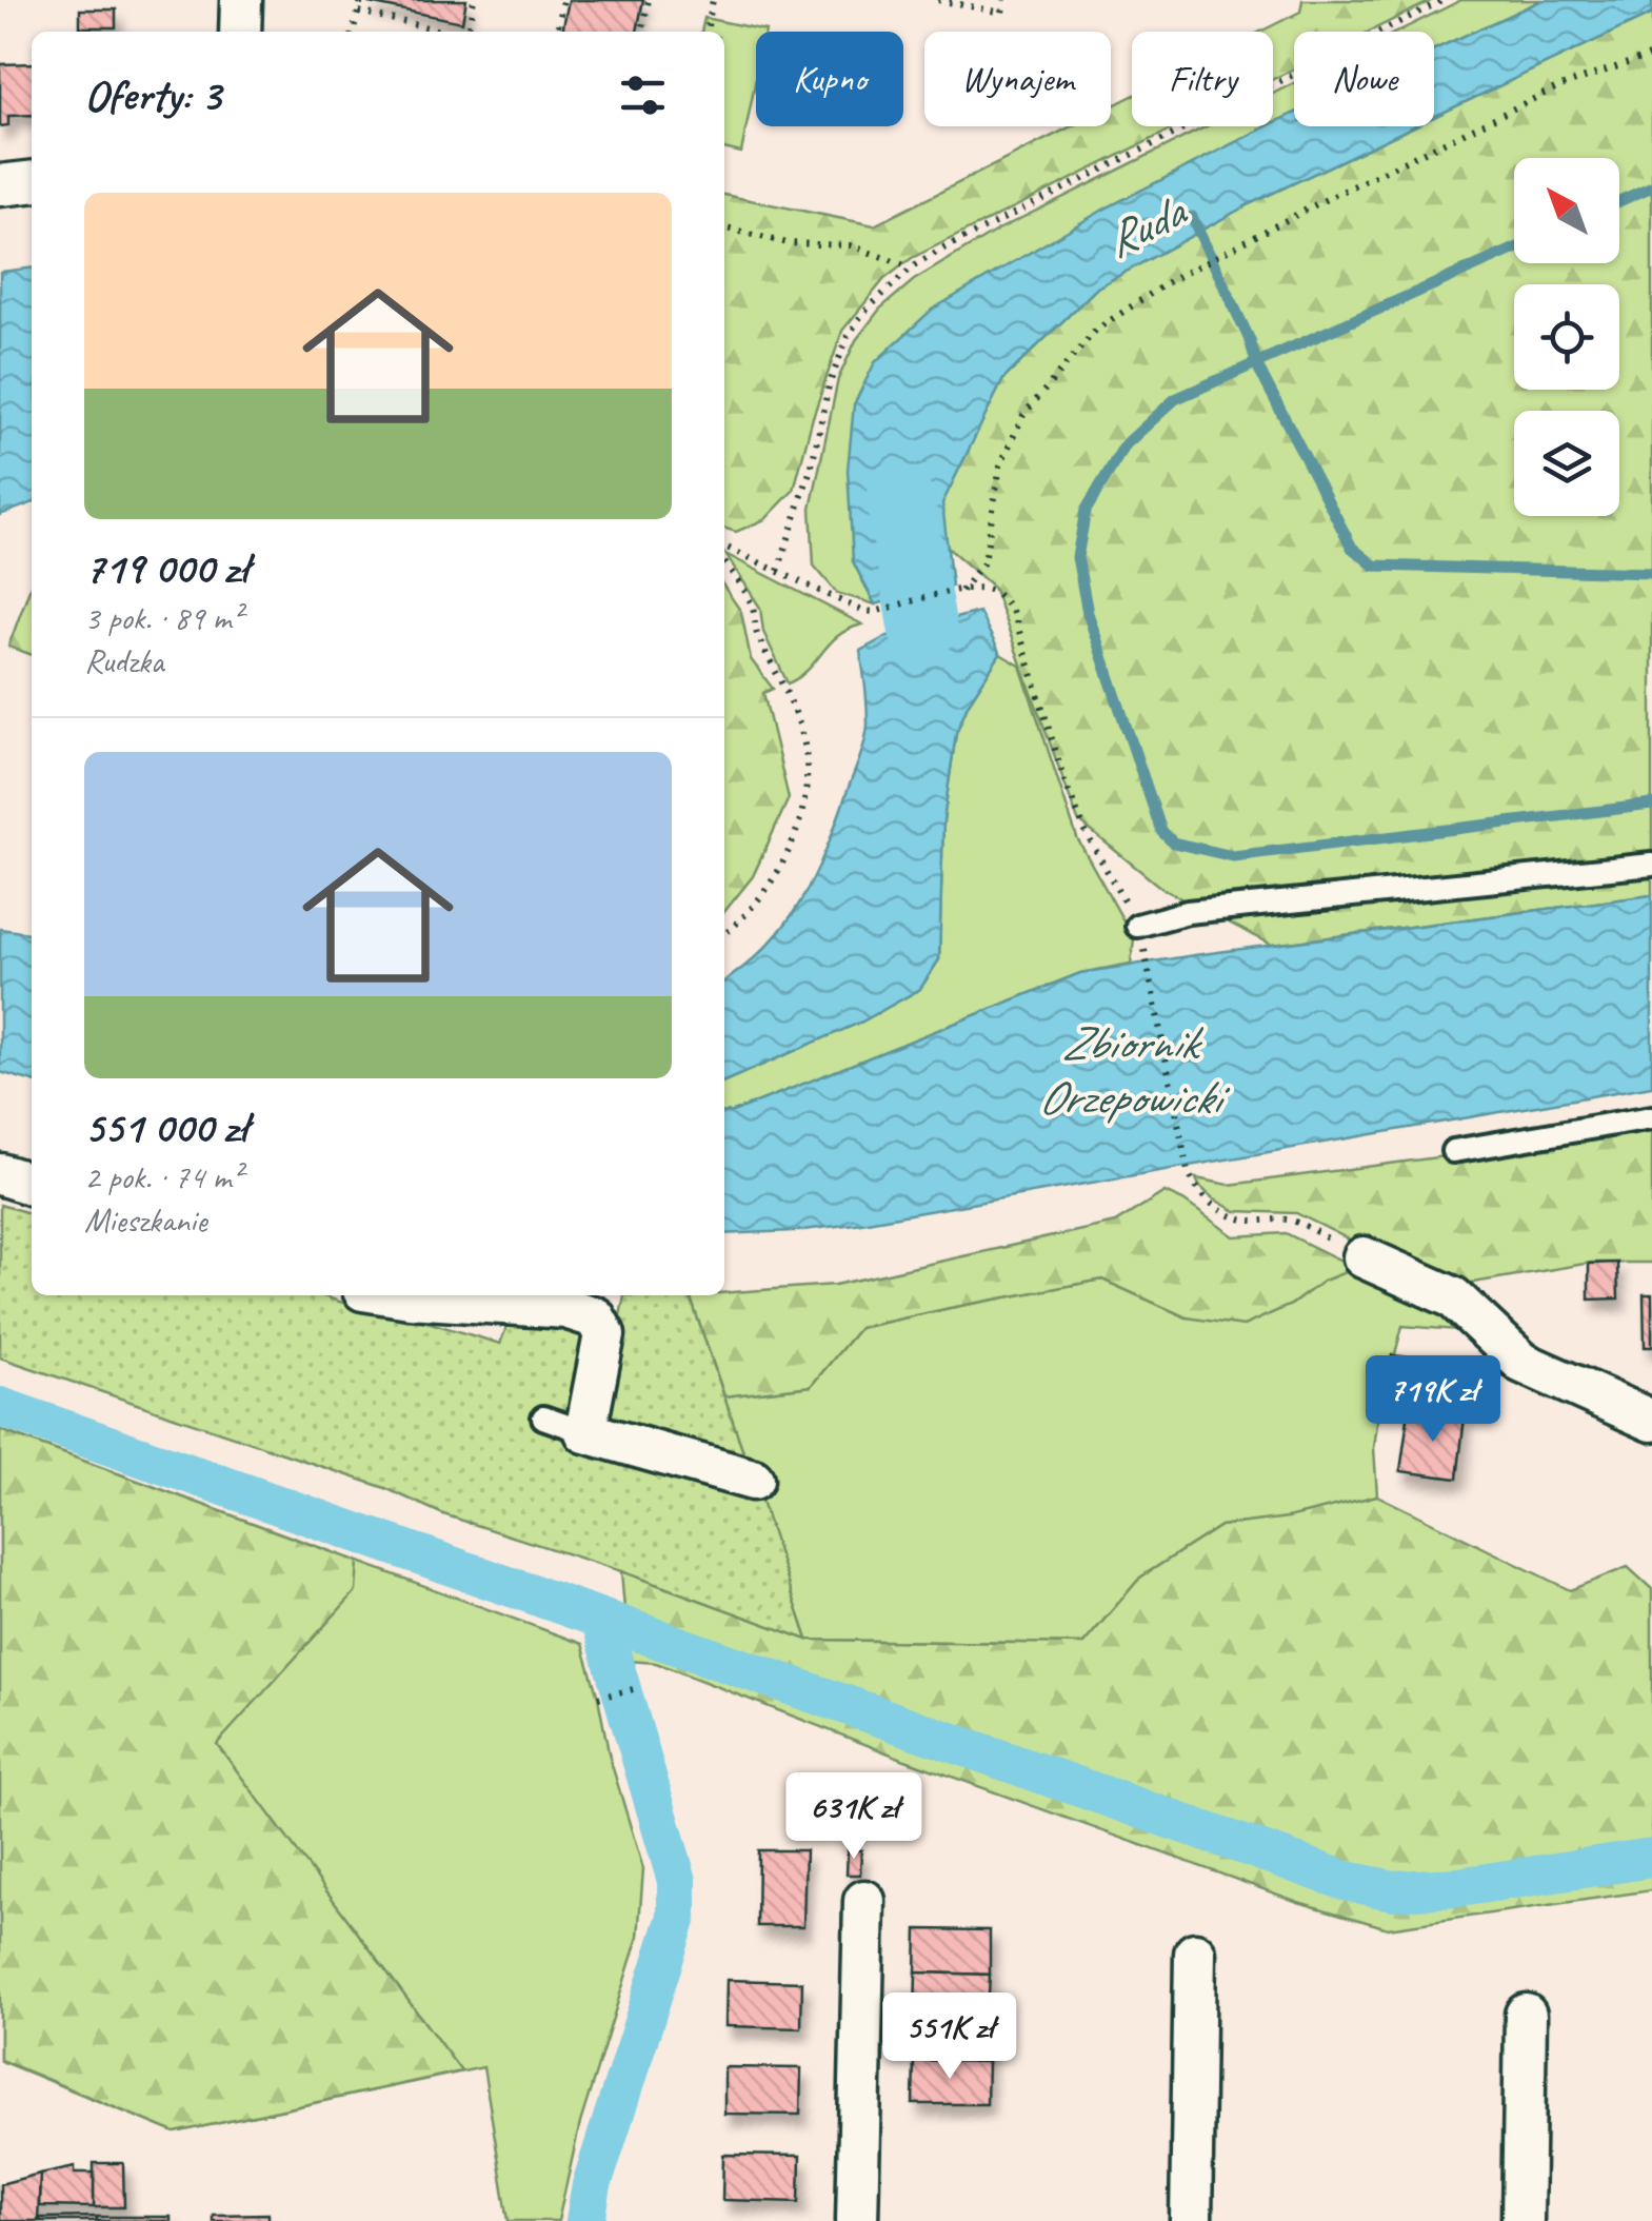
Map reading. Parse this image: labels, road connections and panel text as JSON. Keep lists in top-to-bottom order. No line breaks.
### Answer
{"water":["Ruda","Zbiornik Orzepowicki"],"north":"top left","page":{"chip":["Kupno","Wynajem","Filtry","Nowe"],"heading":"Oferty: 3","list":[{"name":"719 000 zł","note":"3 pok. · 89 m² · Rudzka"},{"name":"551 000 zł","note":"2 pok. · 74 m² · Mieszkanie"}],"price":["719K zł","631K zł","551K zł"]}}
